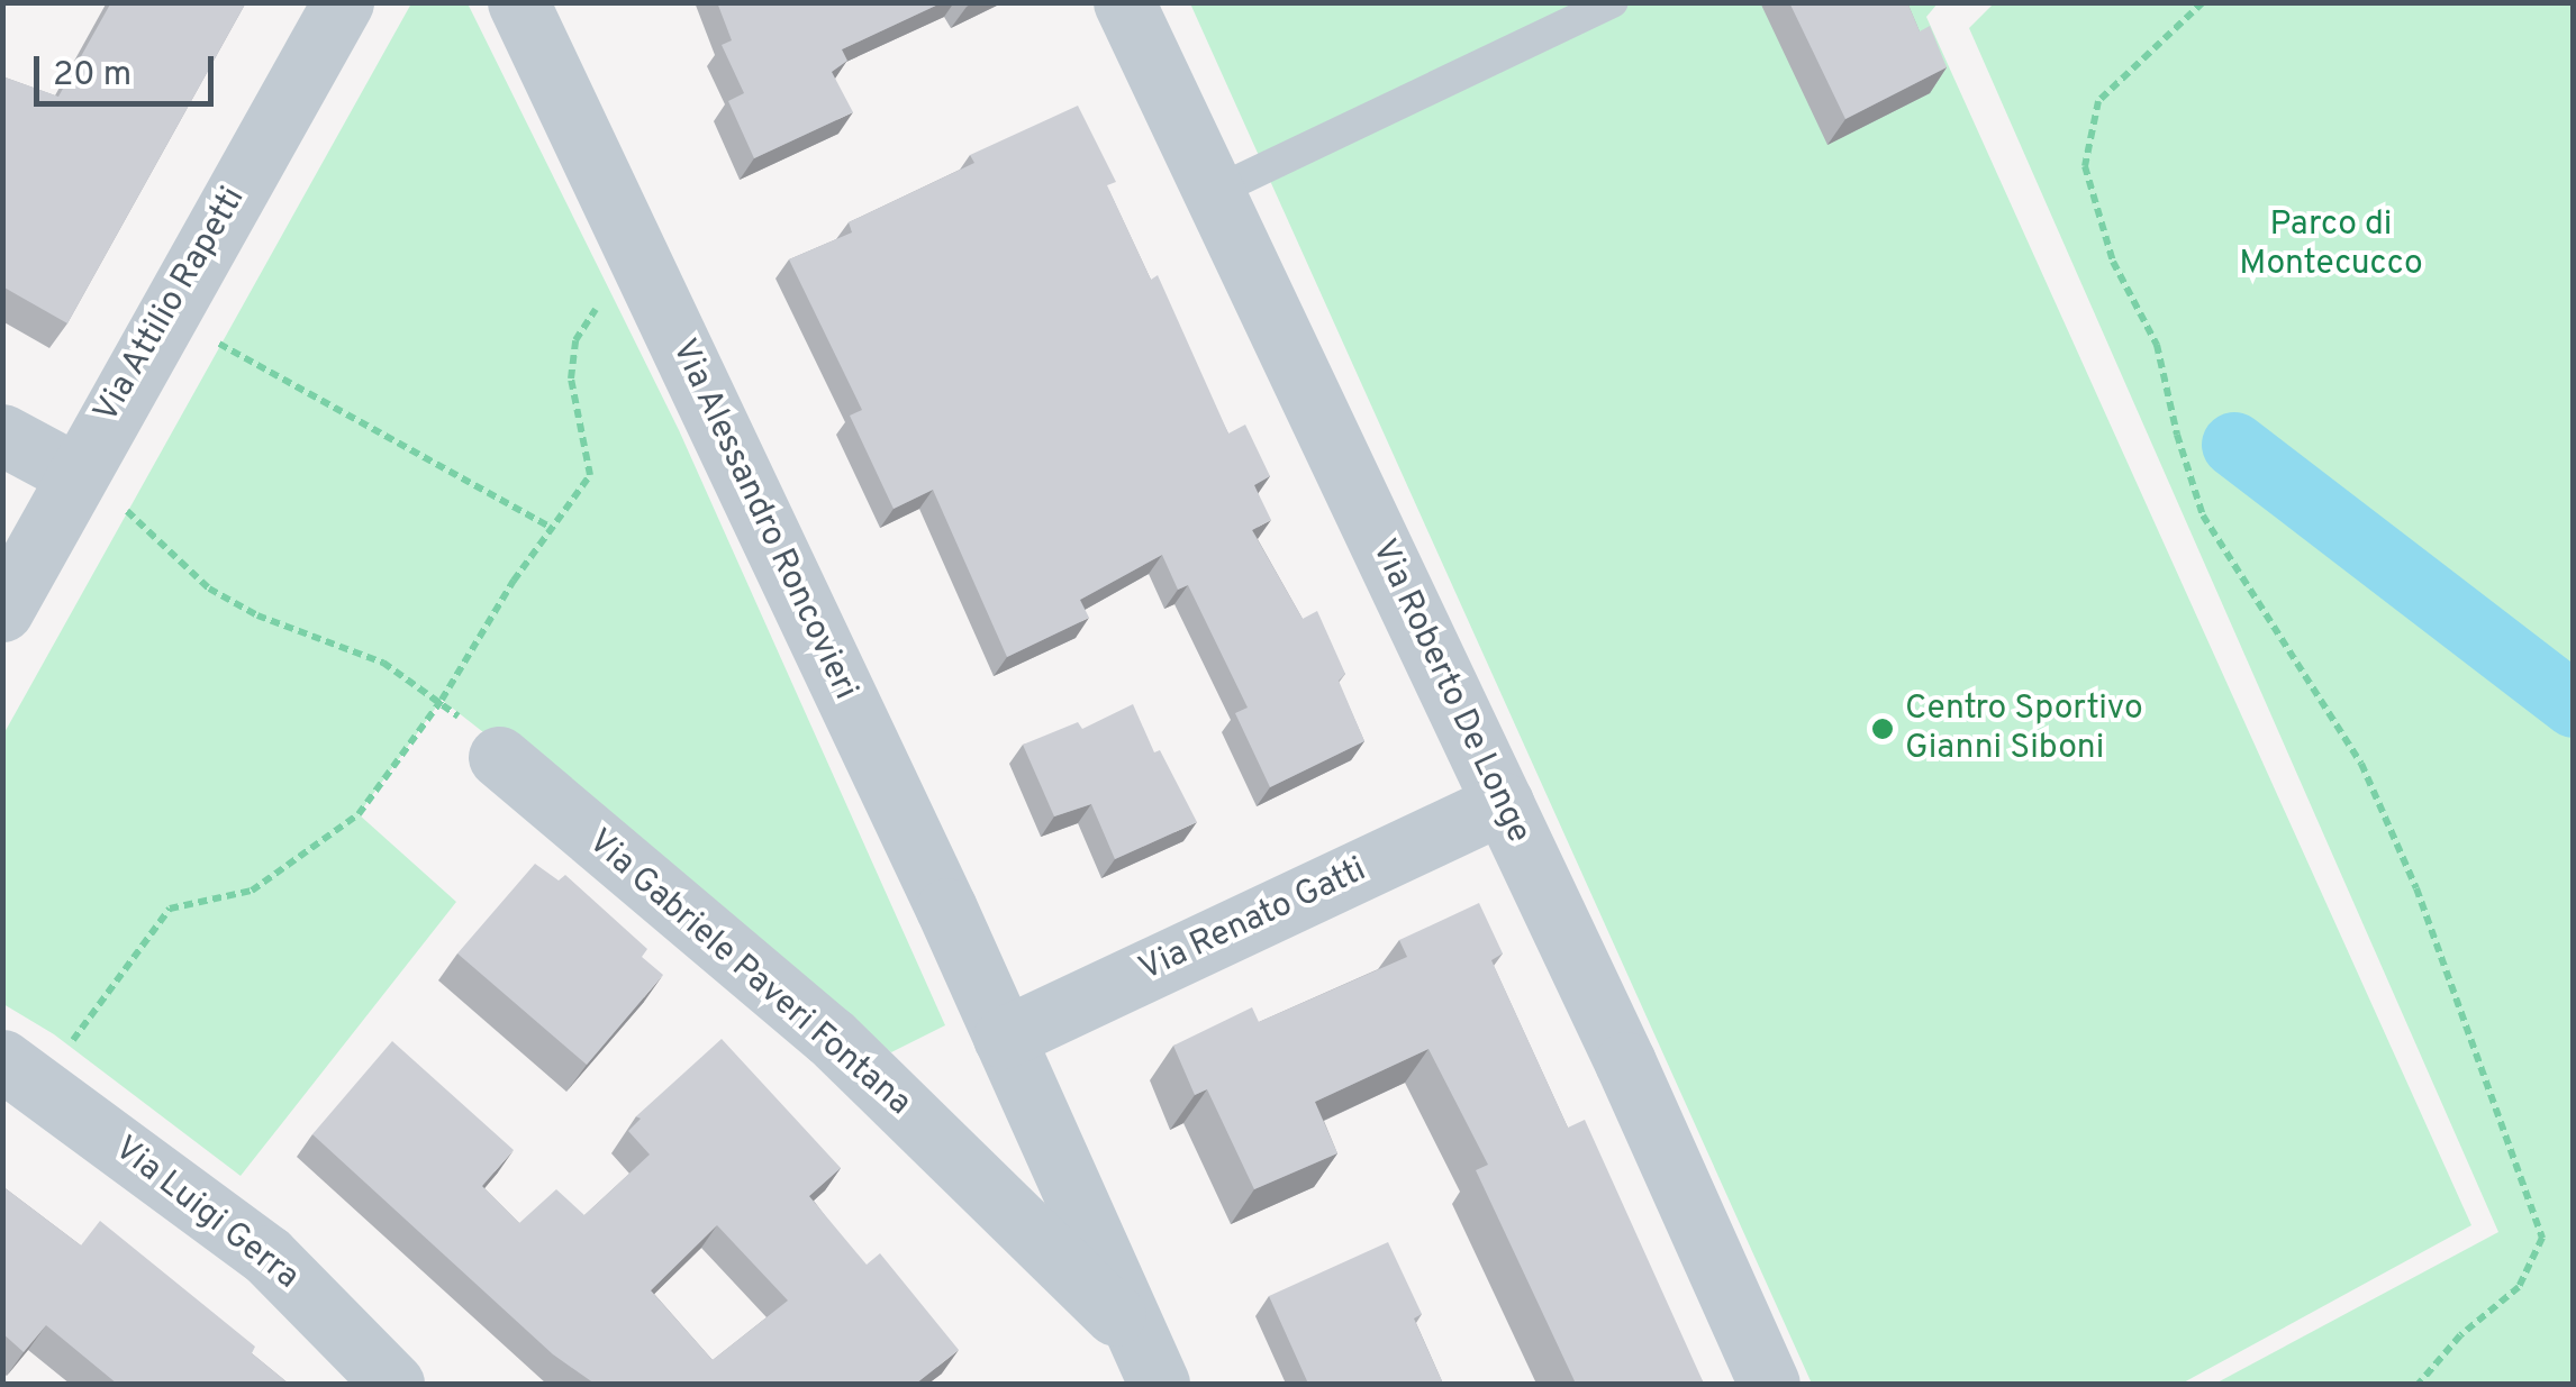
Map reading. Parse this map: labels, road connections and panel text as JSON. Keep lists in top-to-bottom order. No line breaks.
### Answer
{"streets":{"street":["Via Attilio Rapetti","Via Alessandro Roncovieri","Via Roberto De Longe","Via Renato Gatti","Via Gabriele Paveri Fontana","Via Luigi Gerra"]},"crossings":[["Via Alessandro Roncovieri","Via Renato Gatti"],["Via Alessandro Roncovieri","Via Gabriele Paveri Fontana"],["Via Roberto De Longe","Via Renato Gatti"],["Via Renato Gatti","Via Gabriele Paveri Fontana"]],"parks":["Parco di Montecucco"],"places":["Centro Sportivo Gianni Siboni"],"scale_bar":"20 m"}
